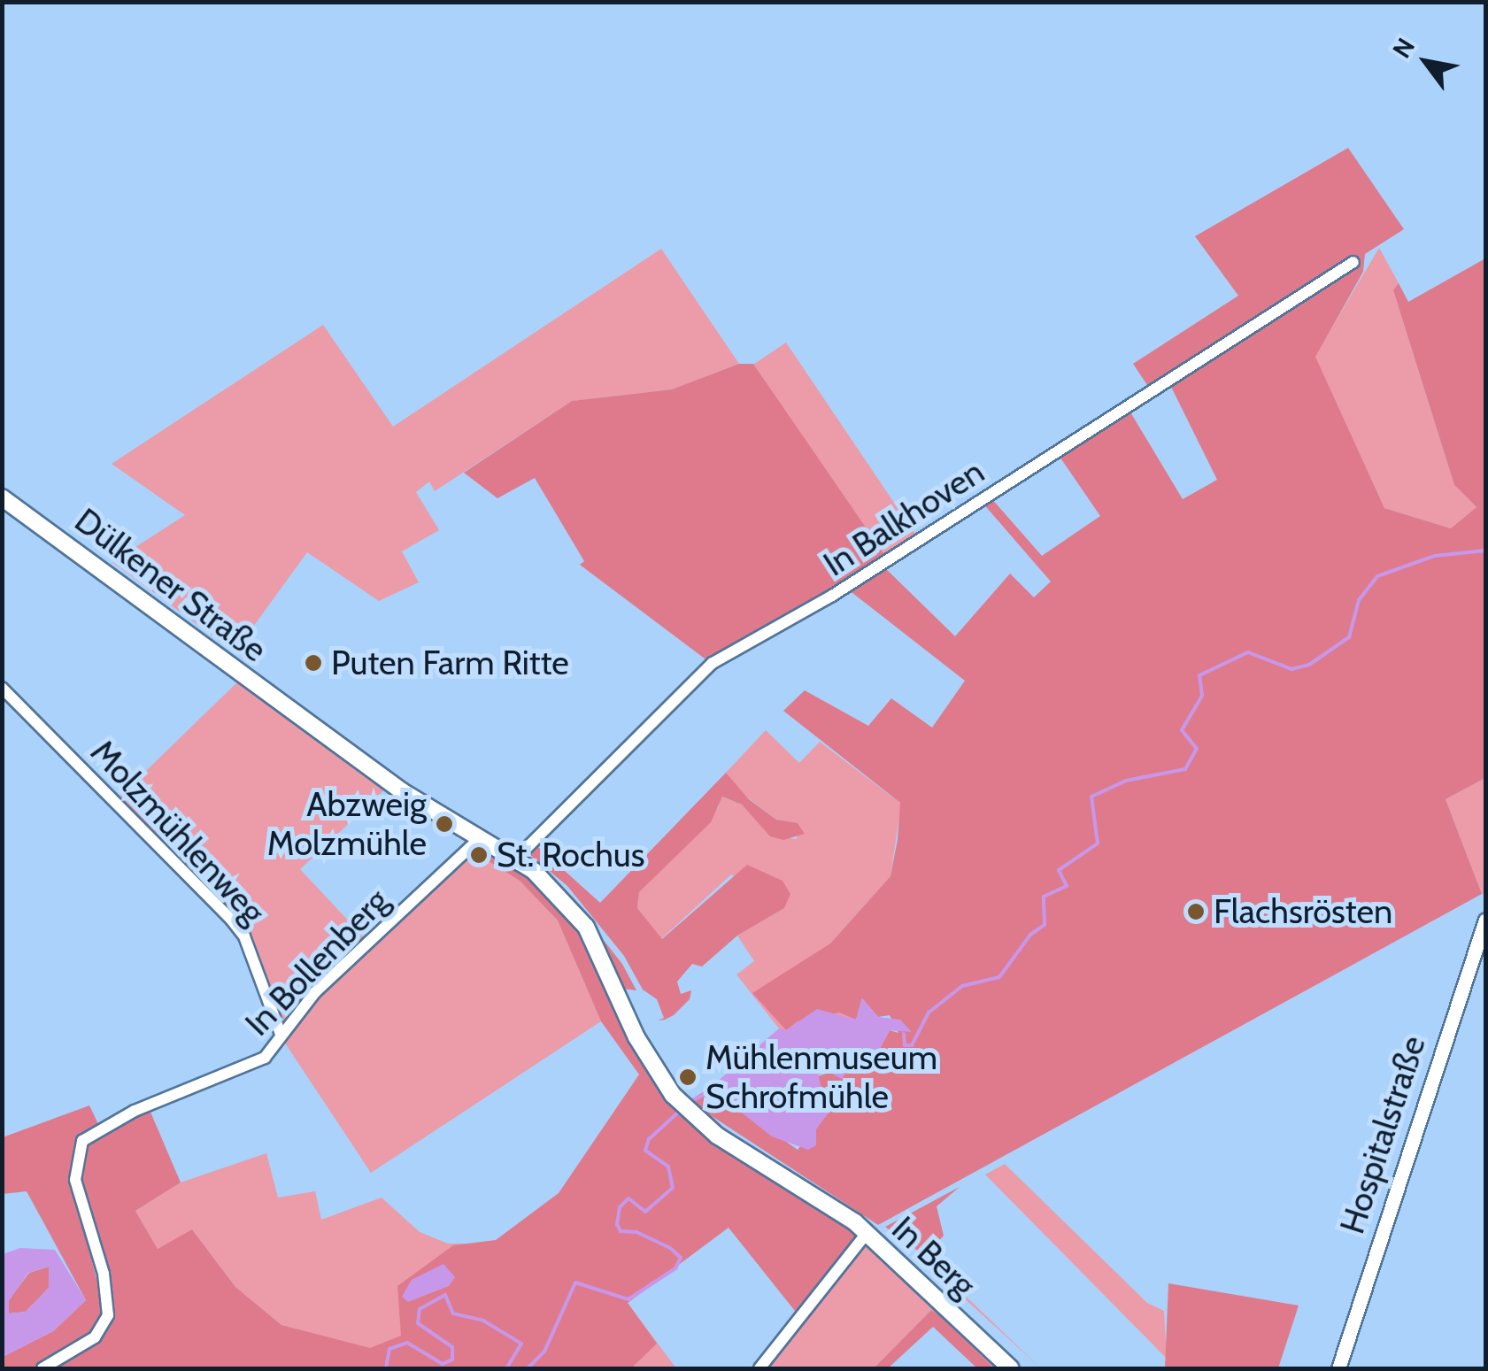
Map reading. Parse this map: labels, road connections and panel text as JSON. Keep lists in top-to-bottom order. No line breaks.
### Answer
{"streets":{"main road":["Dülkener Straße","In Berg"],"street":["In Balkhoven","Molzmühlenweg","In Bollenberg","Hospitalstraße"]},"crossings":[["In Balkhoven","Dülkener Straße"],["Dülkener Straße","In Bollenberg"],["Dülkener Straße","In Berg"],["Molzmühlenweg","In Bollenberg"]],"places":["Puten Farm Ritte","Abzweig Molzmühle","St. Rochus","Flachsrösten","Mühlenmuseum Schrofmühle"],"north":"top left"}
